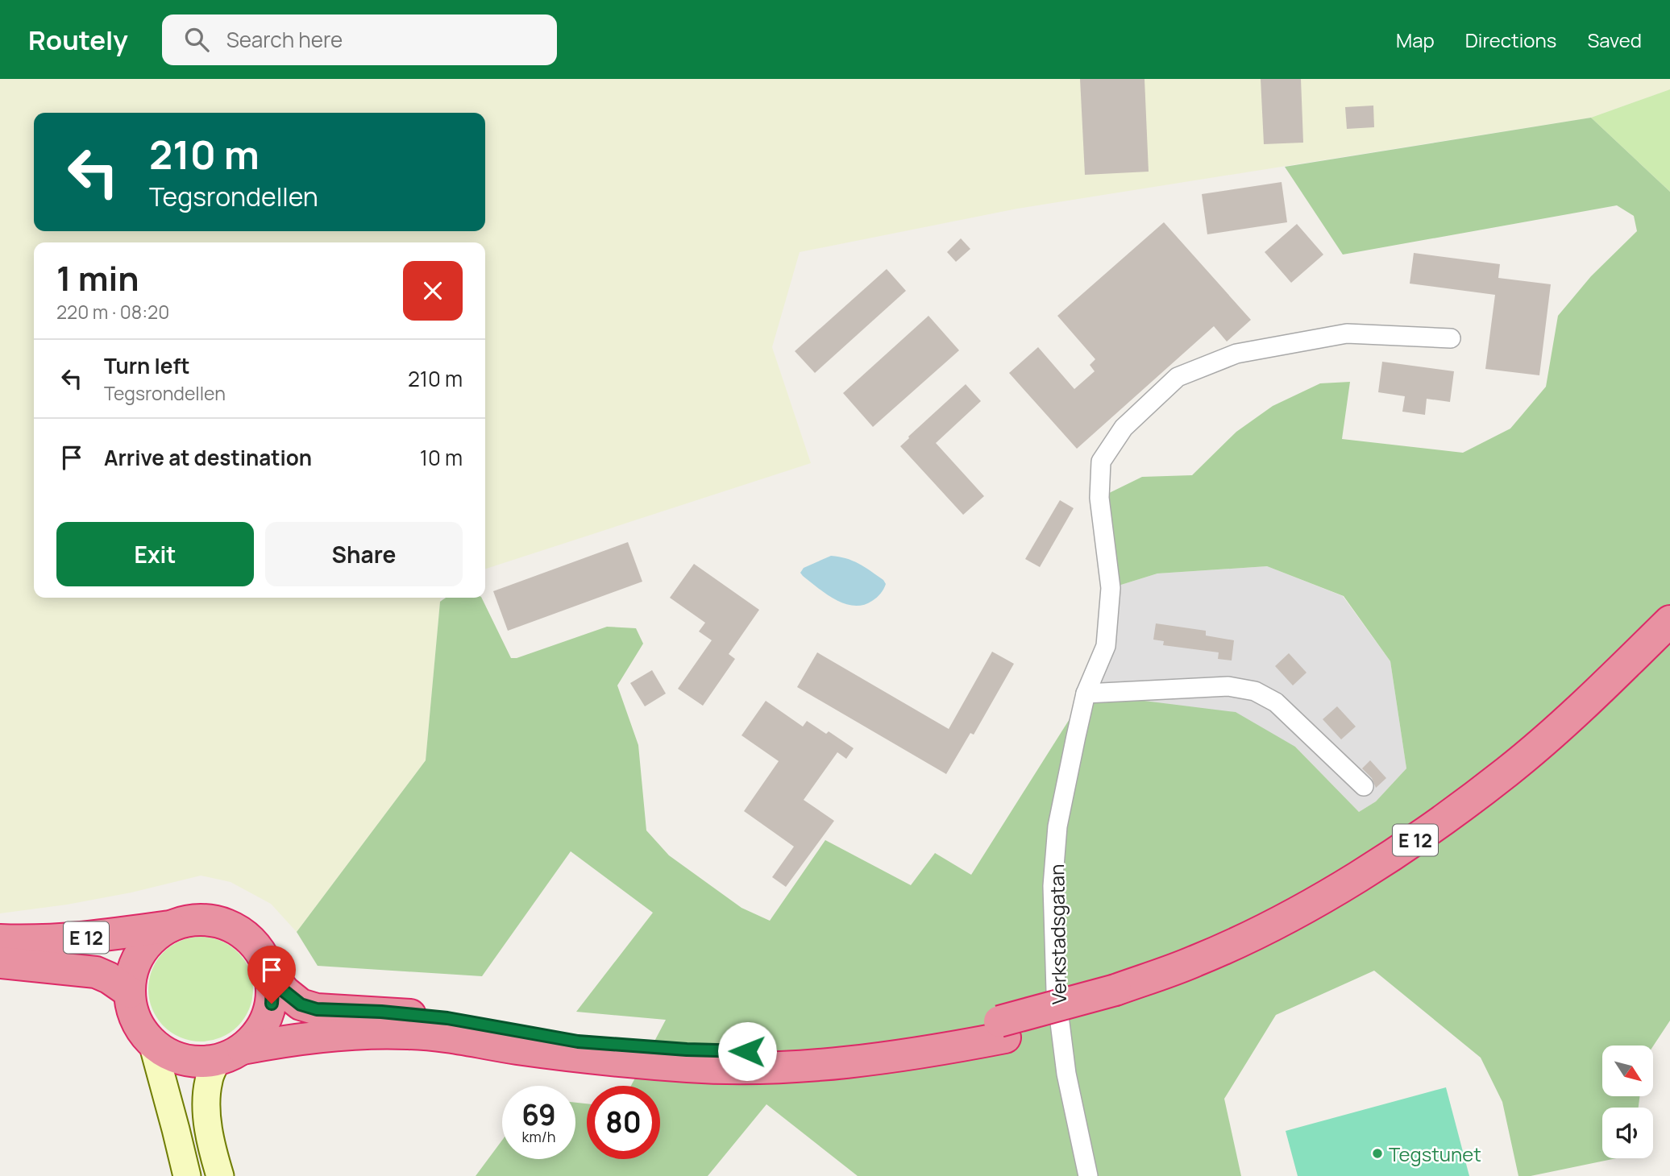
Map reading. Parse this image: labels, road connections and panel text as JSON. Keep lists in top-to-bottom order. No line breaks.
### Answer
{"streets":{"highway":["E 12"],"street":["Verkstadsgatan"]},"places":["Tegstunet"],"north":"bottom right","page":{"header":"Routely","search":"Search here","nav":["Map","Directions","Saved"],"turn":["210 m","Tegsrondellen"],"heading":["1 min","220 m · 08:20"],"list":[{"name":"Turn left","note":"Tegsrondellen","value":"210 m"},{"name":"Arrive at destination","value":"10 m"}],"buttons":["Exit","Share"],"speed":"69 km/h","limit":"80"}}
